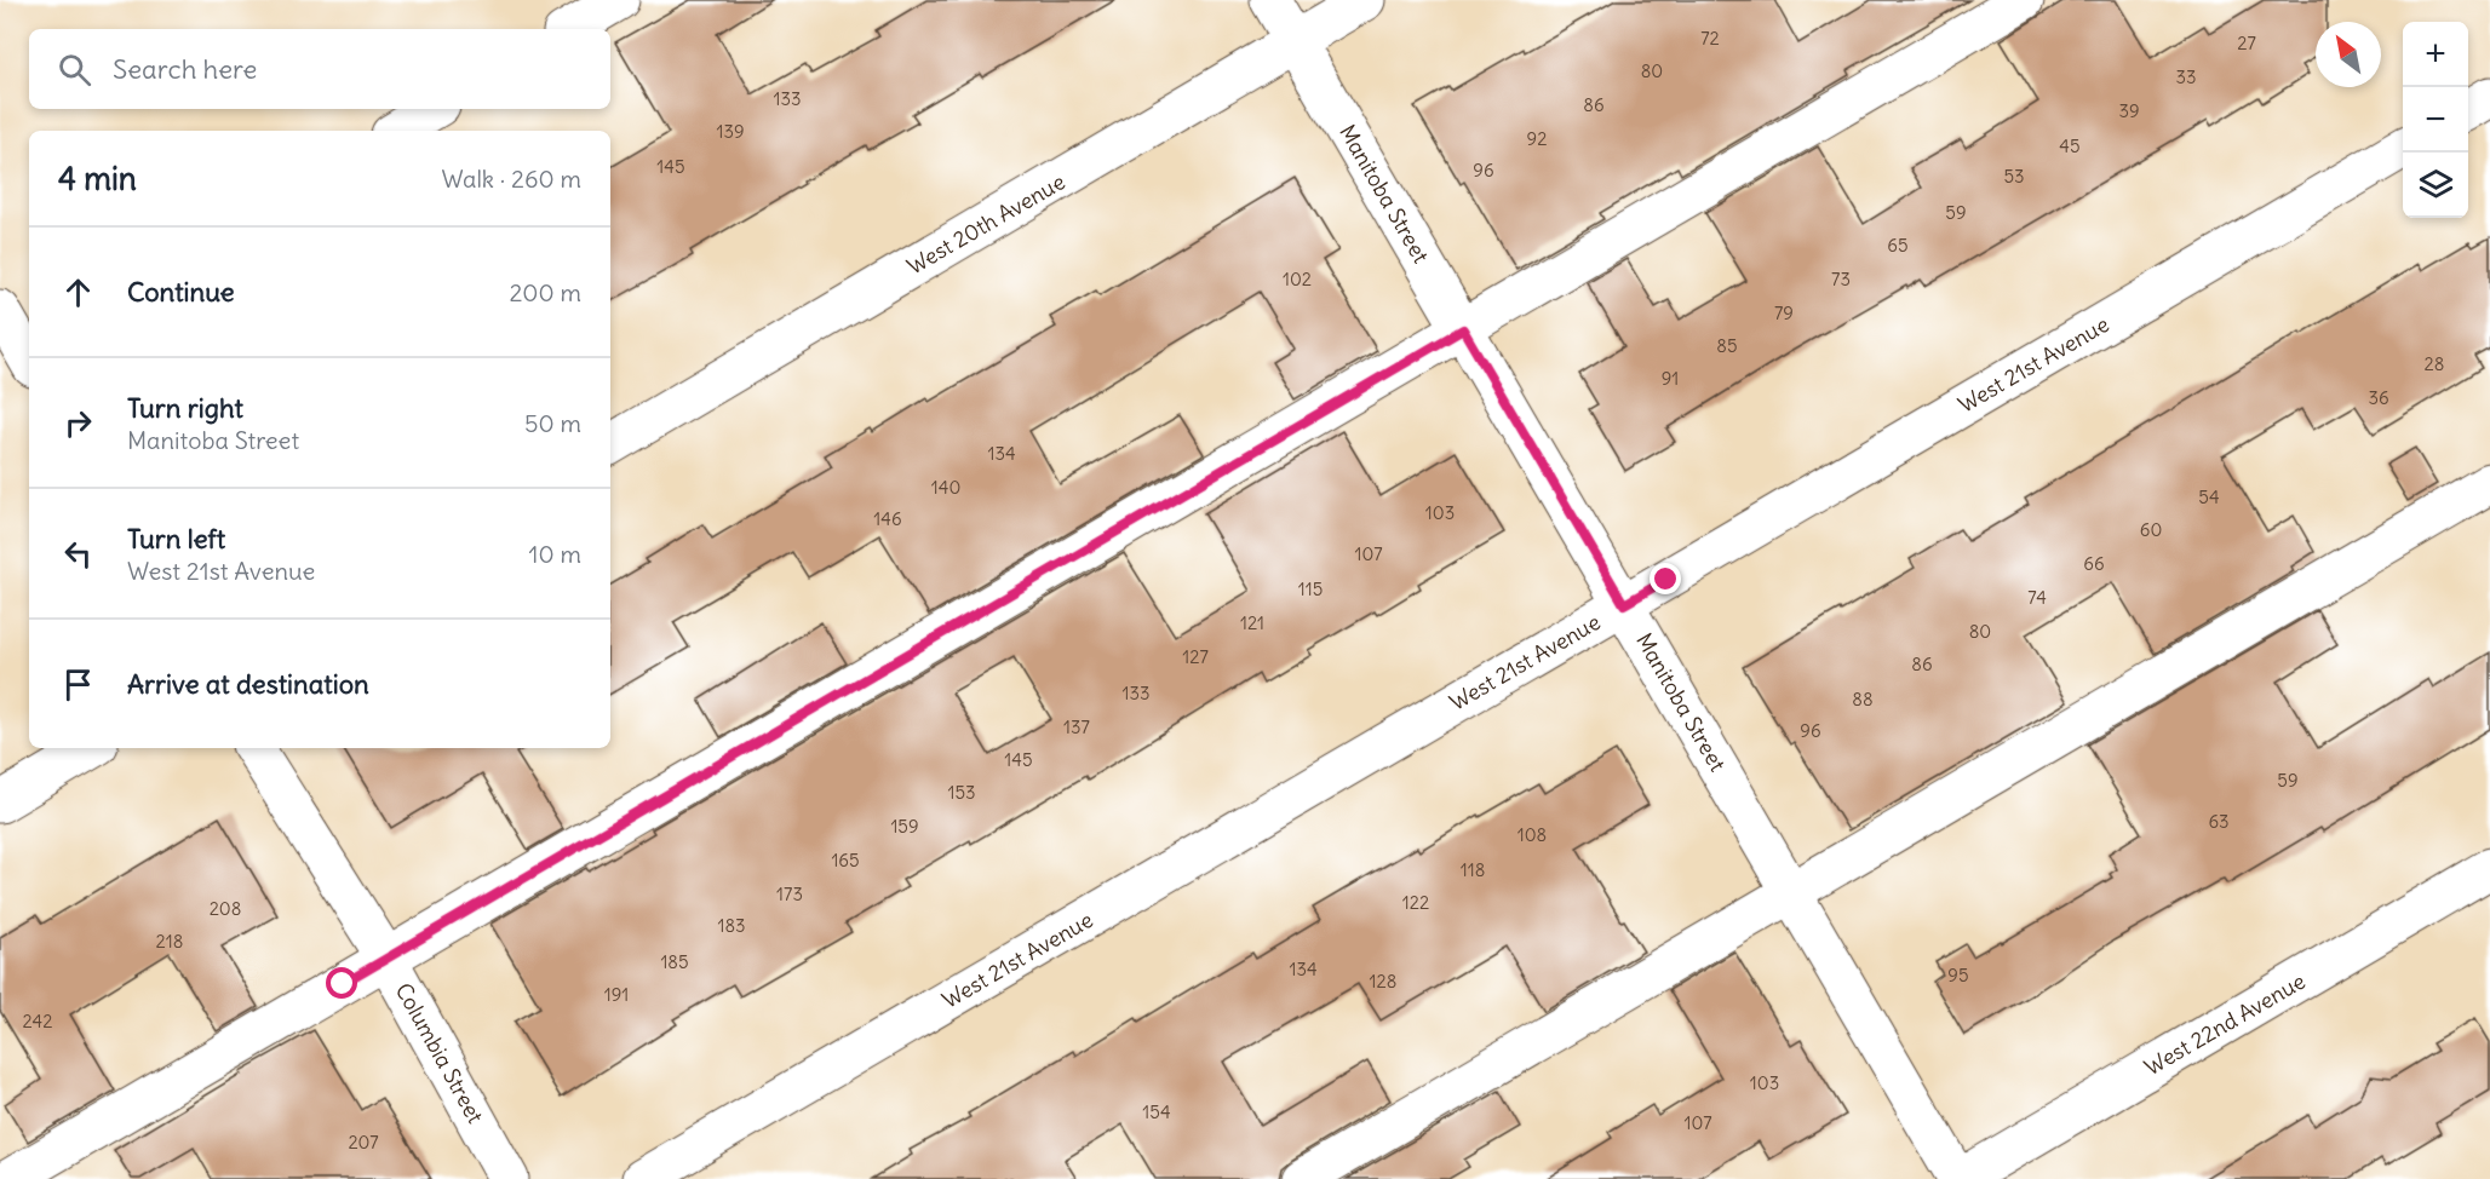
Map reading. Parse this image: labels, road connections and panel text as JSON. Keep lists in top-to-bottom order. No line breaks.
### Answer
{"streets":{"street":["Manitoba Street","West 20th Avenue","West 21st Avenue","West 22nd Avenue","Columbia Street"]},"crossings":[["Manitoba Street","West 20th Avenue"],["Manitoba Street","West 21st Avenue"],["Manitoba Street","West 22nd Avenue"]],"house_numbers":["72","27","80","33","133","86","39","139","92","45","145","96","53","59","65","102","73","79","85","28","91","36","134","140","54","103","146","60","107","66","115","74","121","80","127","86","133","88","137","96","145","59","153","63","159","108","165","118","173","122","208","183","218","185","134","95","128","191","242","103","154","107","207"],"north":"top left","page":{"map_buttons":["+","−"],"search":"Search here","heading":["4 min","Walk · 260 m"],"list":[["Continue","200 m"],["Turn right","Manitoba Street","50 m"],["Turn left","West 21st Avenue","10 m"],"Arrive at destination"]}}
